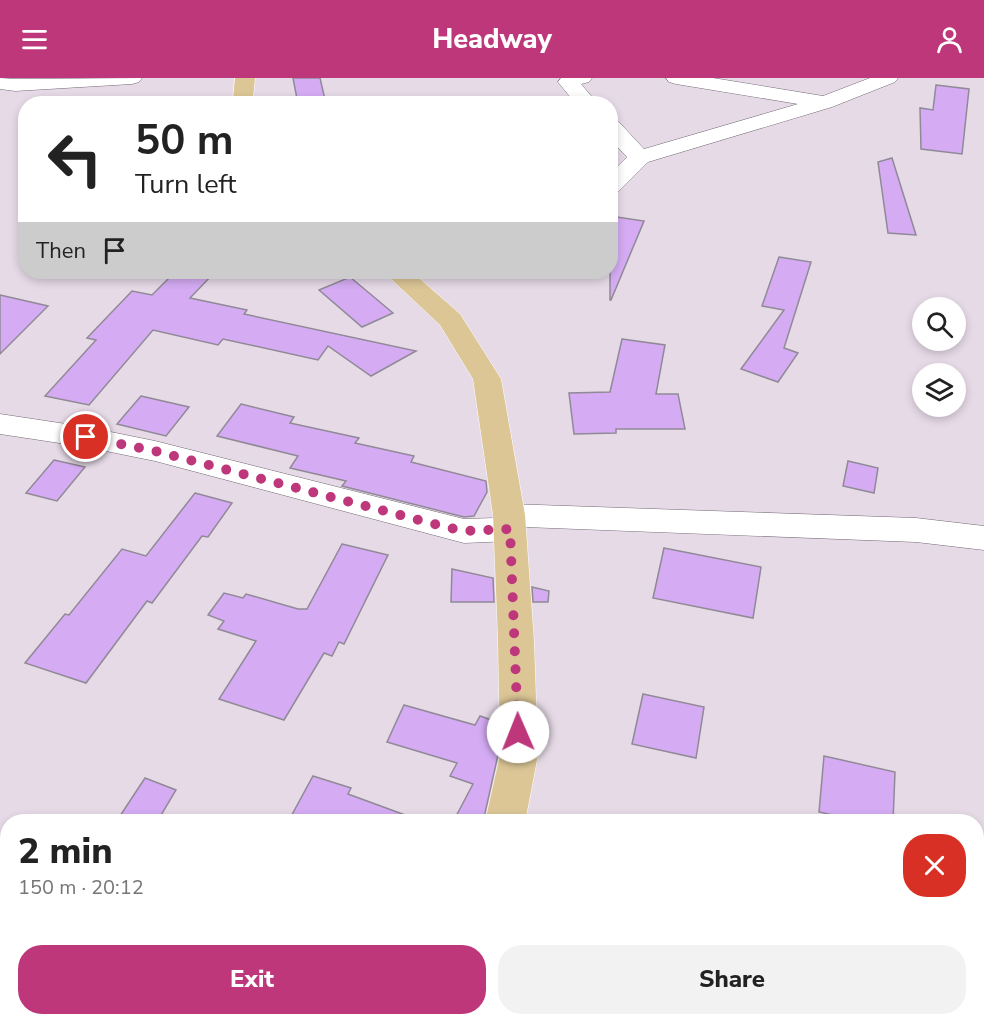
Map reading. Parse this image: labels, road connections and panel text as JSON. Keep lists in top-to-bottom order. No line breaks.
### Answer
{"page":{"header":"Headway","turn":["50 m","Turn left"],"then":"Then","heading":["2 min","150 m · 20:12"],"buttons":["Exit","Share"]}}
